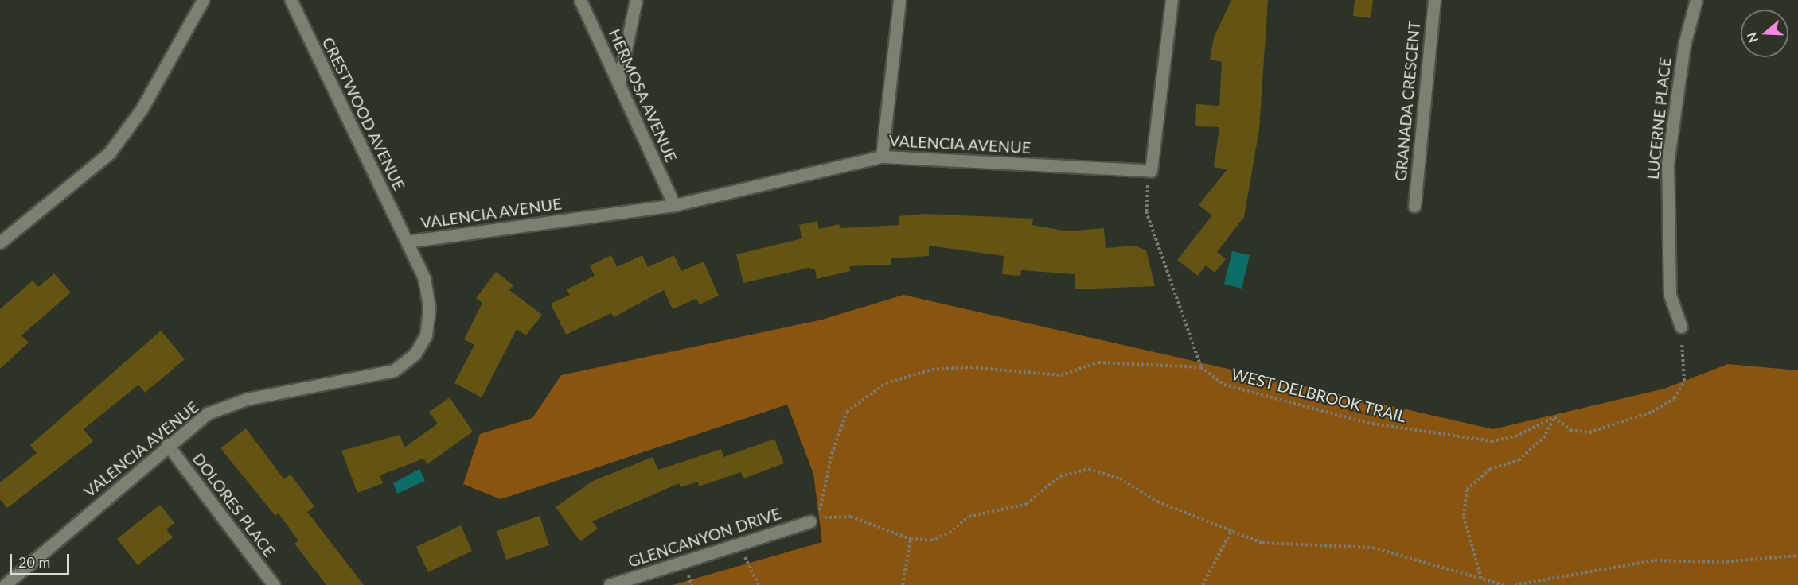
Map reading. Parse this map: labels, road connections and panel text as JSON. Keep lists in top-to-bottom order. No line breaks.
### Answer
{"streets":{"street":["HERMOSA AVENUE","GRANADA CRESCENT","CRESTWOOD AVENUE","LUCERNE PLACE","VALENCIA AVENUE","DOLORES PLACE","GLENCANYON DRIVE"],"path":["WEST DELBROOK TRAIL"]},"crossings":[["HERMOSA AVENUE","VALENCIA AVENUE"],["CRESTWOOD AVENUE","VALENCIA AVENUE"],["VALENCIA AVENUE","DOLORES PLACE"]],"scale_bar":"20 m","north":"left"}
